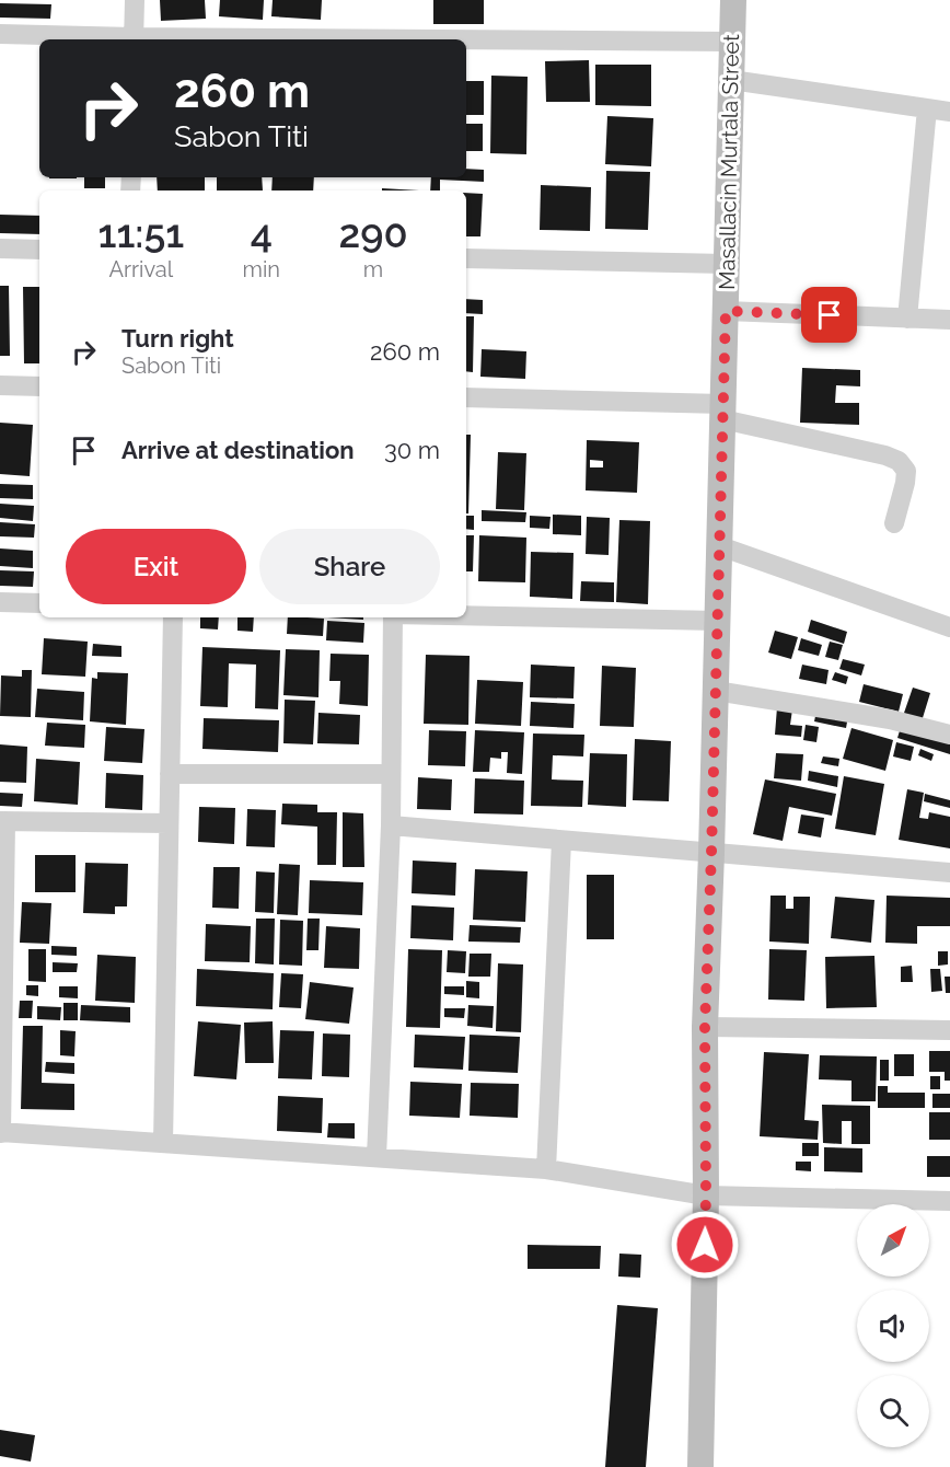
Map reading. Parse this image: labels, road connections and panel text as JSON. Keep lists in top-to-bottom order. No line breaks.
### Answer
{"streets":{"street":["Masallacin Murtala Street"]},"north":"top right","page":{"turn":["260 m","Sabon Titi"],"eta":["11:51","Arrival","4","min","290","m"],"list":[{"name":"Turn right","note":"Sabon Titi","value":"260 m"},{"name":"Arrive at destination","value":"30 m"}],"buttons":["Exit","Share"]}}
